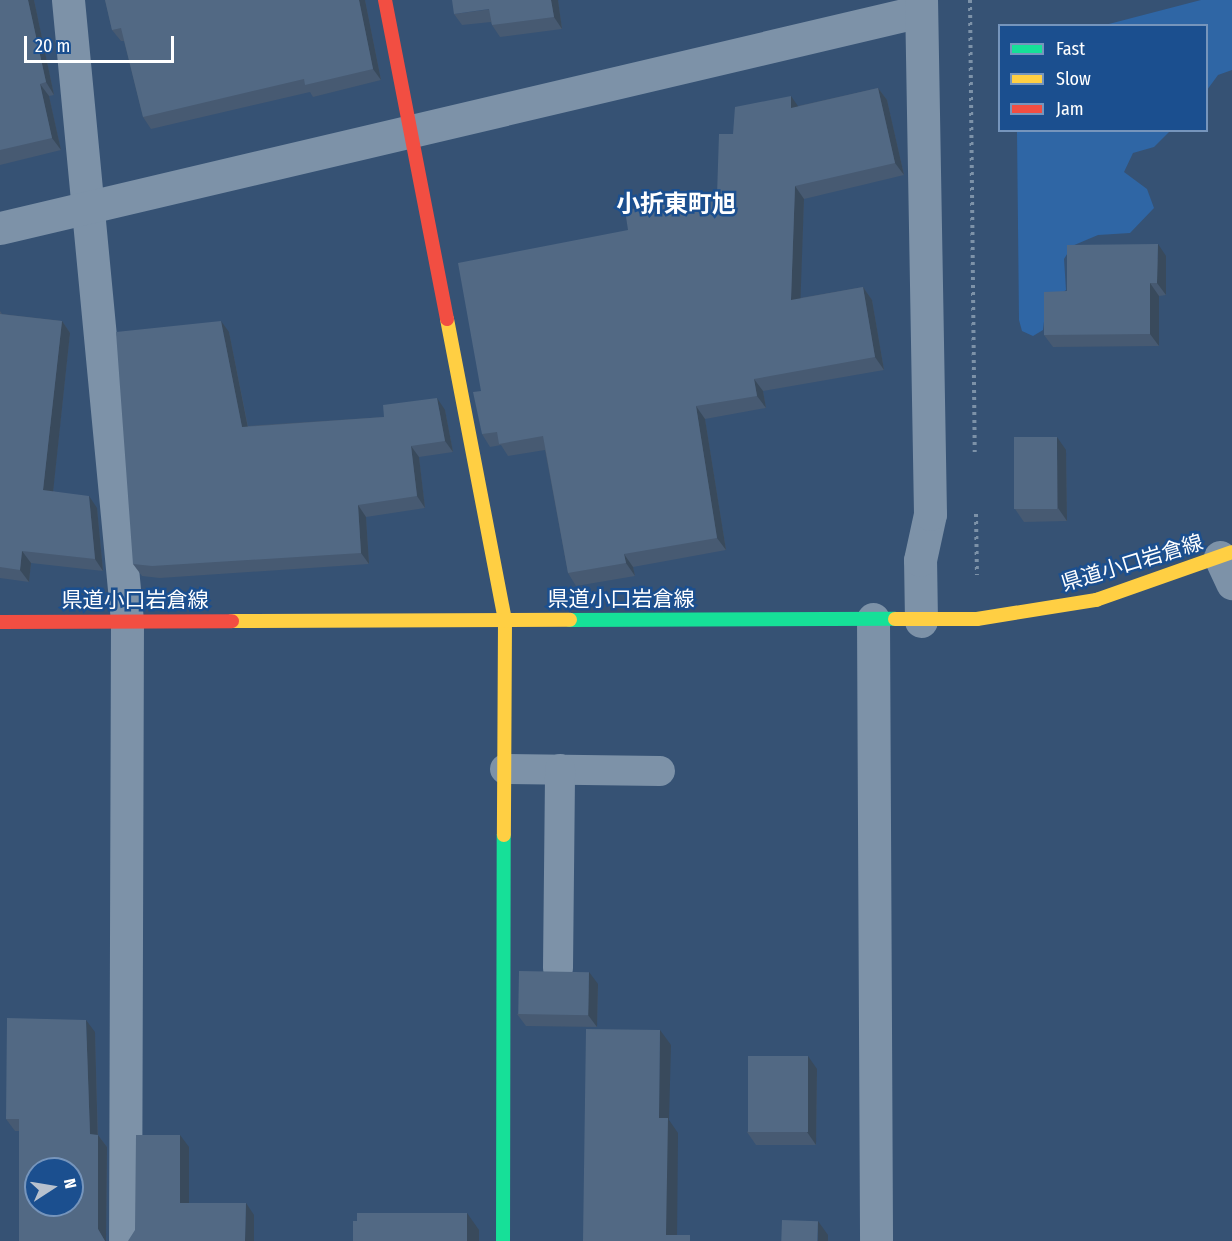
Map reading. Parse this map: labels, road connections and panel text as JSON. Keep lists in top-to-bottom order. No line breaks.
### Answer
{"streets":{"street":["県道小口岩倉線"]},"districts":["小折東町旭"],"legend":["Fast","Slow","Jam"],"scale_bar":"20 m","north":"right"}
